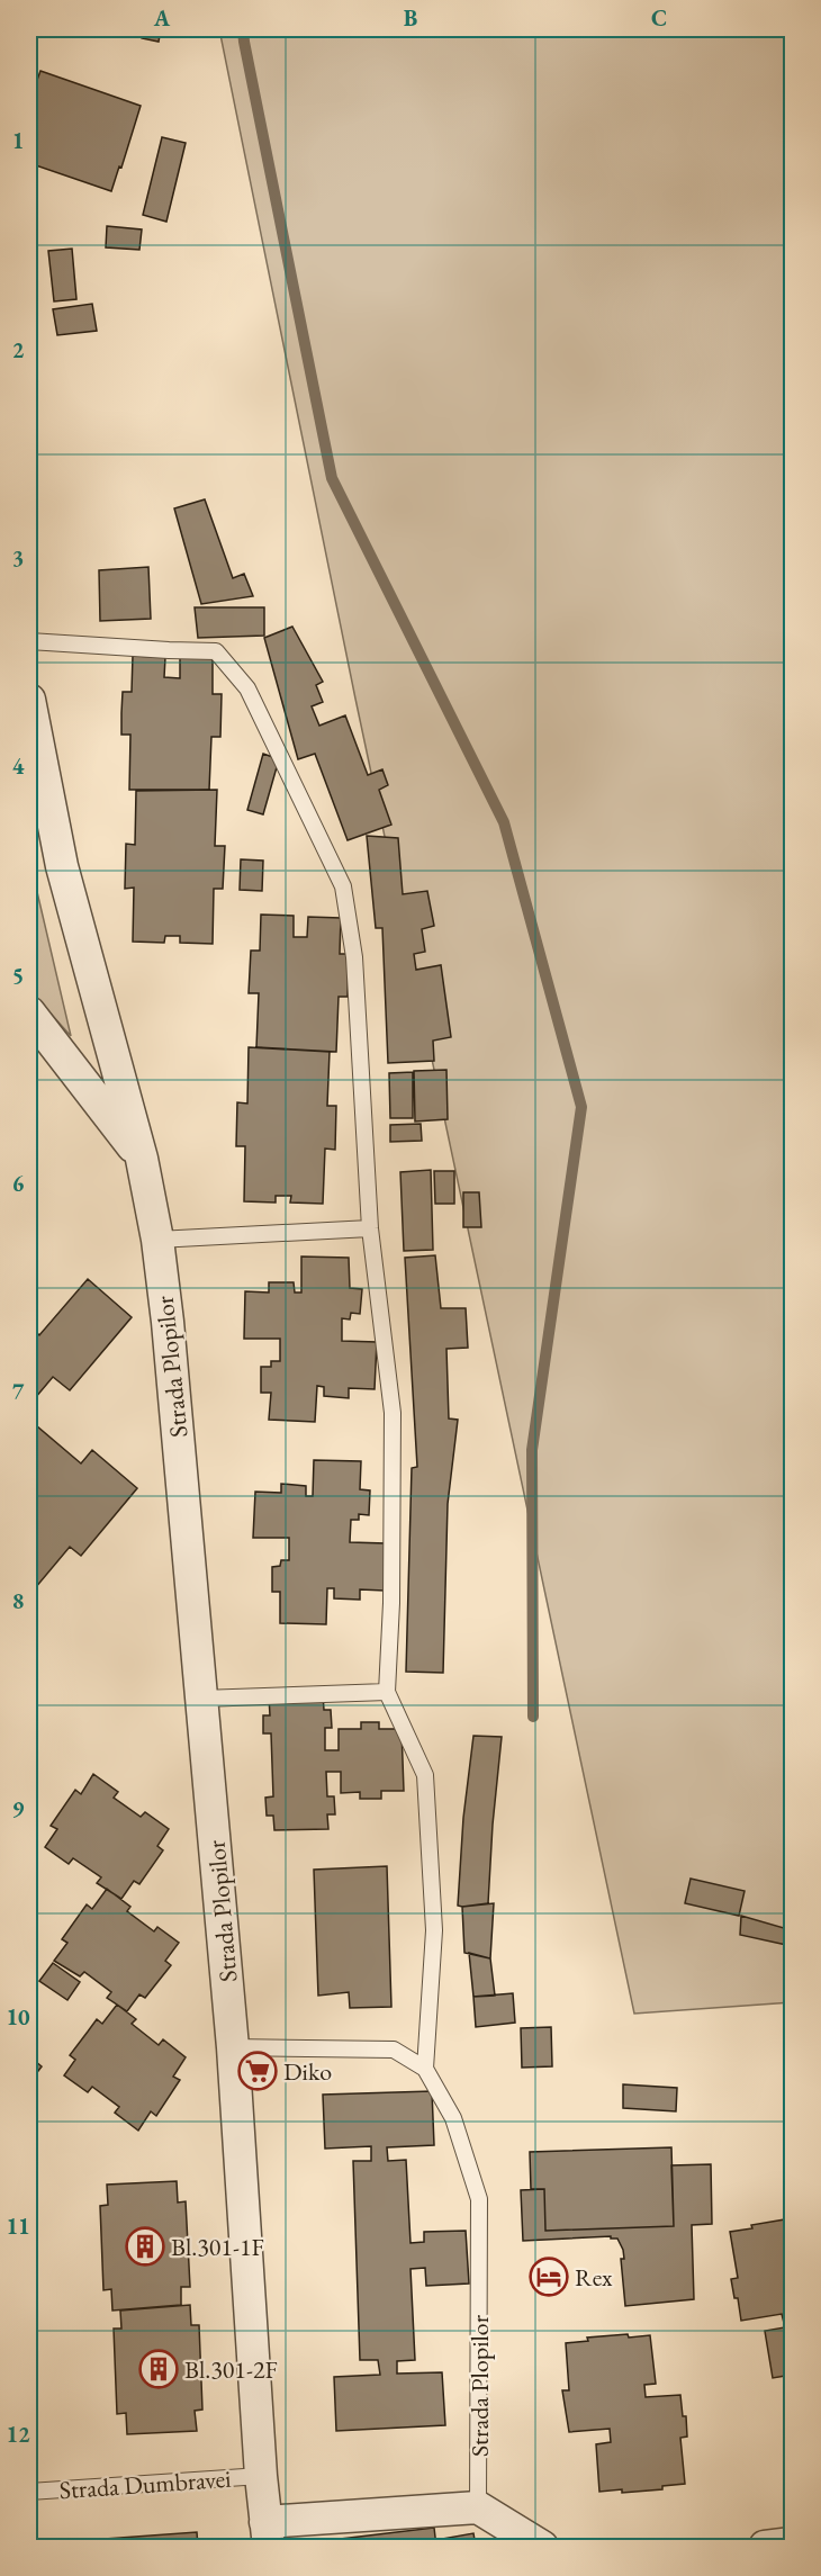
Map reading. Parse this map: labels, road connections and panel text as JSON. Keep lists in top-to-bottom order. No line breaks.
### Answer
{"streets":{"street":["Strada Plopilor"],"lane":["Strada Dumbravei"]},"crossings":[["Strada Plopilor","Strada Dumbravei"]],"places":{"supermarket":["Diko"],"building":["Bl.301-1F","Bl.301-2F"],"hotel":["Rex"]},"grid":{"columns":["A","B","C"],"rows":["1","2","3","4","5","6","7","8","9","10","11","12"]}}
